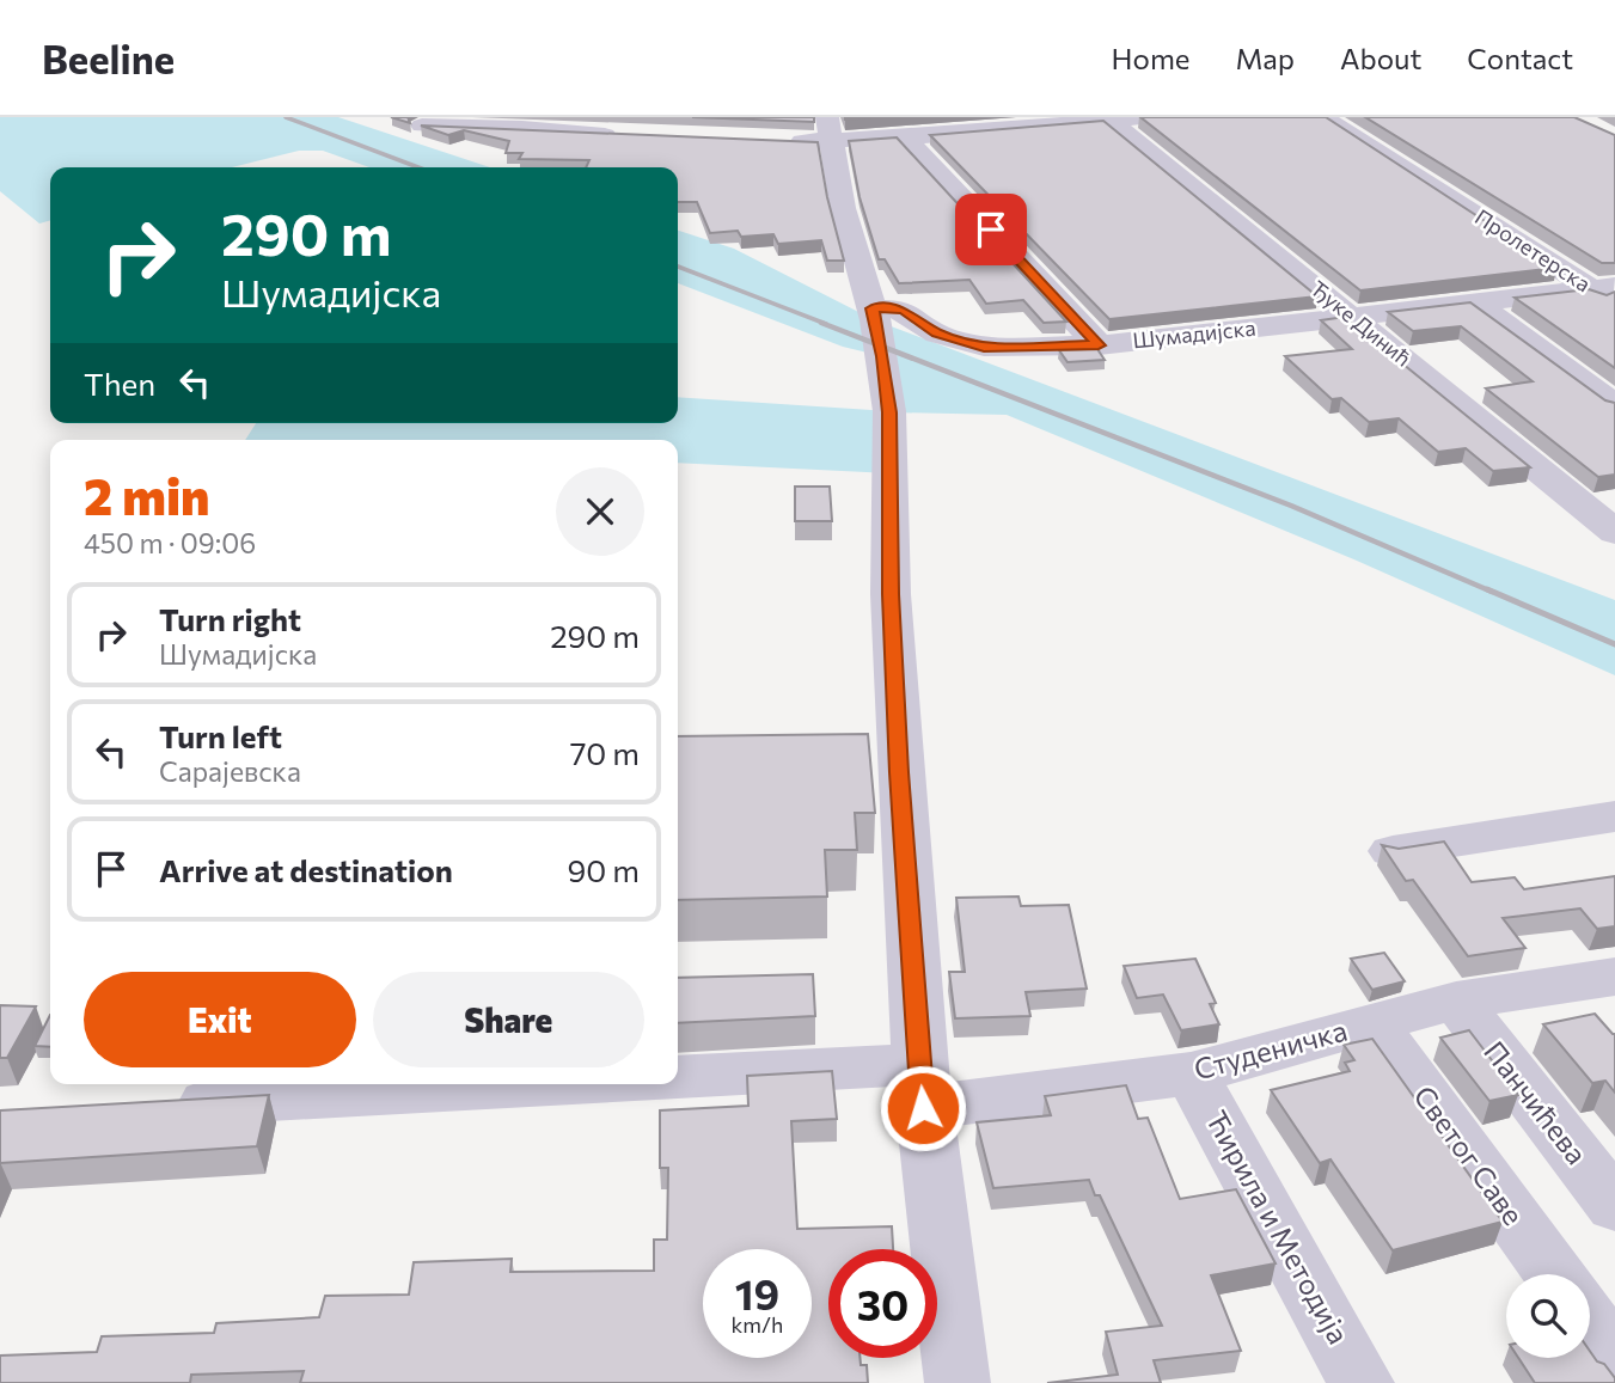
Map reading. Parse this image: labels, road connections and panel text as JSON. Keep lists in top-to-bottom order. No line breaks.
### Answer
{"streets":{"street":["Пролетерска","Ђуке Динић","Шумадијска","Студеничка","Панчићева","Светог Саве","Ћирила и Методија"]},"crossings":[["Пролетерска","Шумадијска"],["Ђуке Динић","Шумадијска"],["Студеничка","Панчићева"],["Студеничка","Светог Саве"],["Студеничка","Ћирила и Методија"]],"page":{"header":"Beeline","nav":["Home","Map","About","Contact"],"turn":["290 m","Шумадијска"],"then":"Then","heading":["2 min","450 m · 09:06"],"list":[{"name":"Turn right","note":"Шумадијска","value":"290 m"},{"name":"Turn left","note":"Сарајевска","value":"70 m"},{"name":"Arrive at destination","value":"90 m"}],"buttons":["Exit","Share"],"speed":"19 km/h","limit":"30"}}
